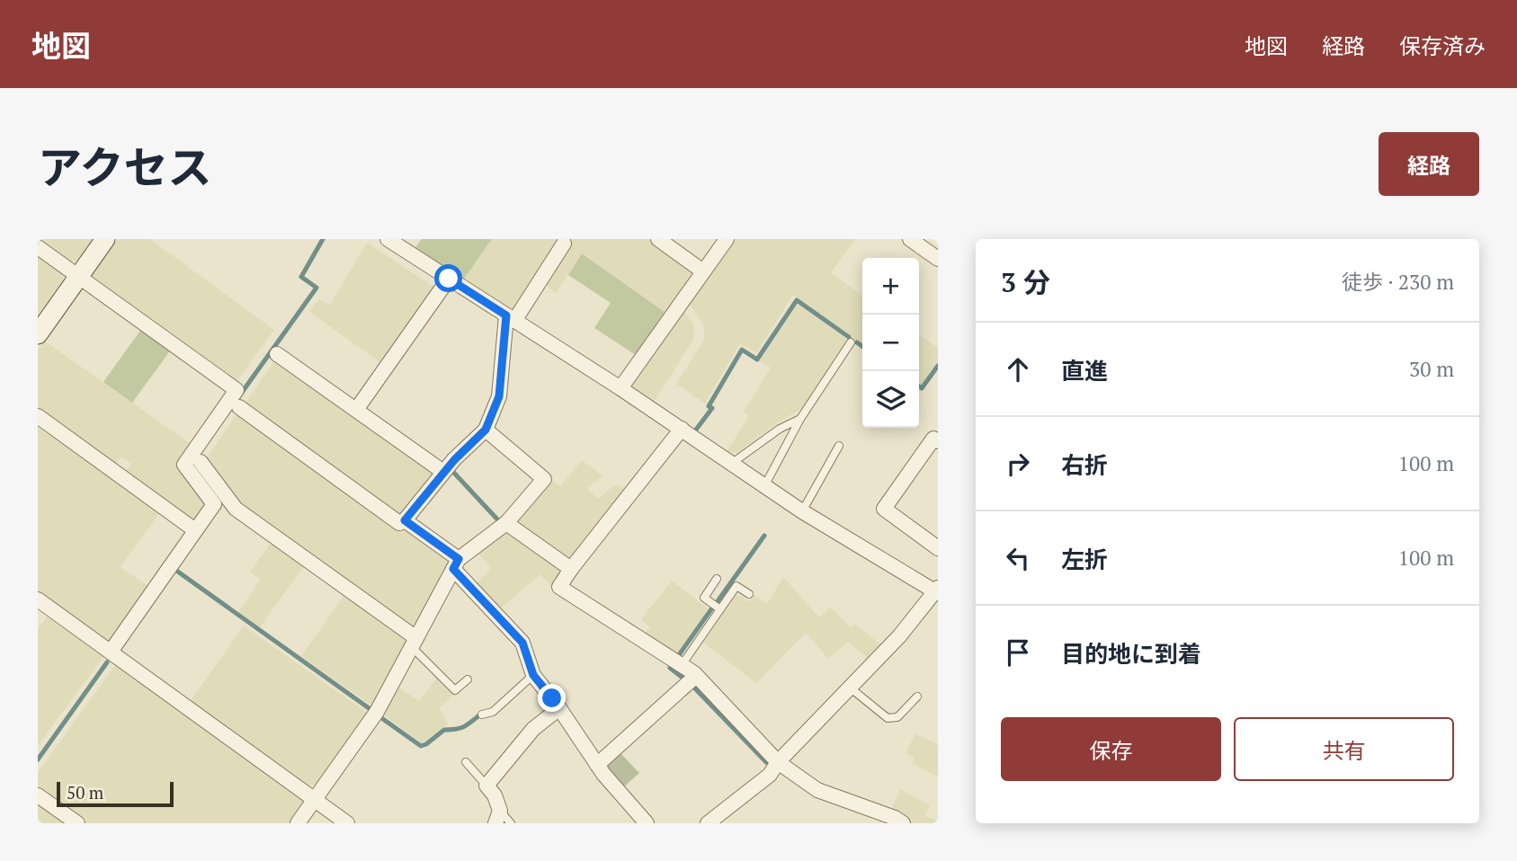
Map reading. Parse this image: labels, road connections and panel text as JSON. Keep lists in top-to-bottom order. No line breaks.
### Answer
{"scale_bar":"50 m","page":{"header":"地図","nav":["地図","経路","保存済み"],"title":"アクセス","buttons":["経路",["保存","共有"]],"heading":["3 分","徒歩 · 230 m"],"map_buttons":["+","−"],"list":[["直進","30 m"],["右折","100 m"],["左折","100 m"],"目的地に到着"],"scale":"50 m"}}
